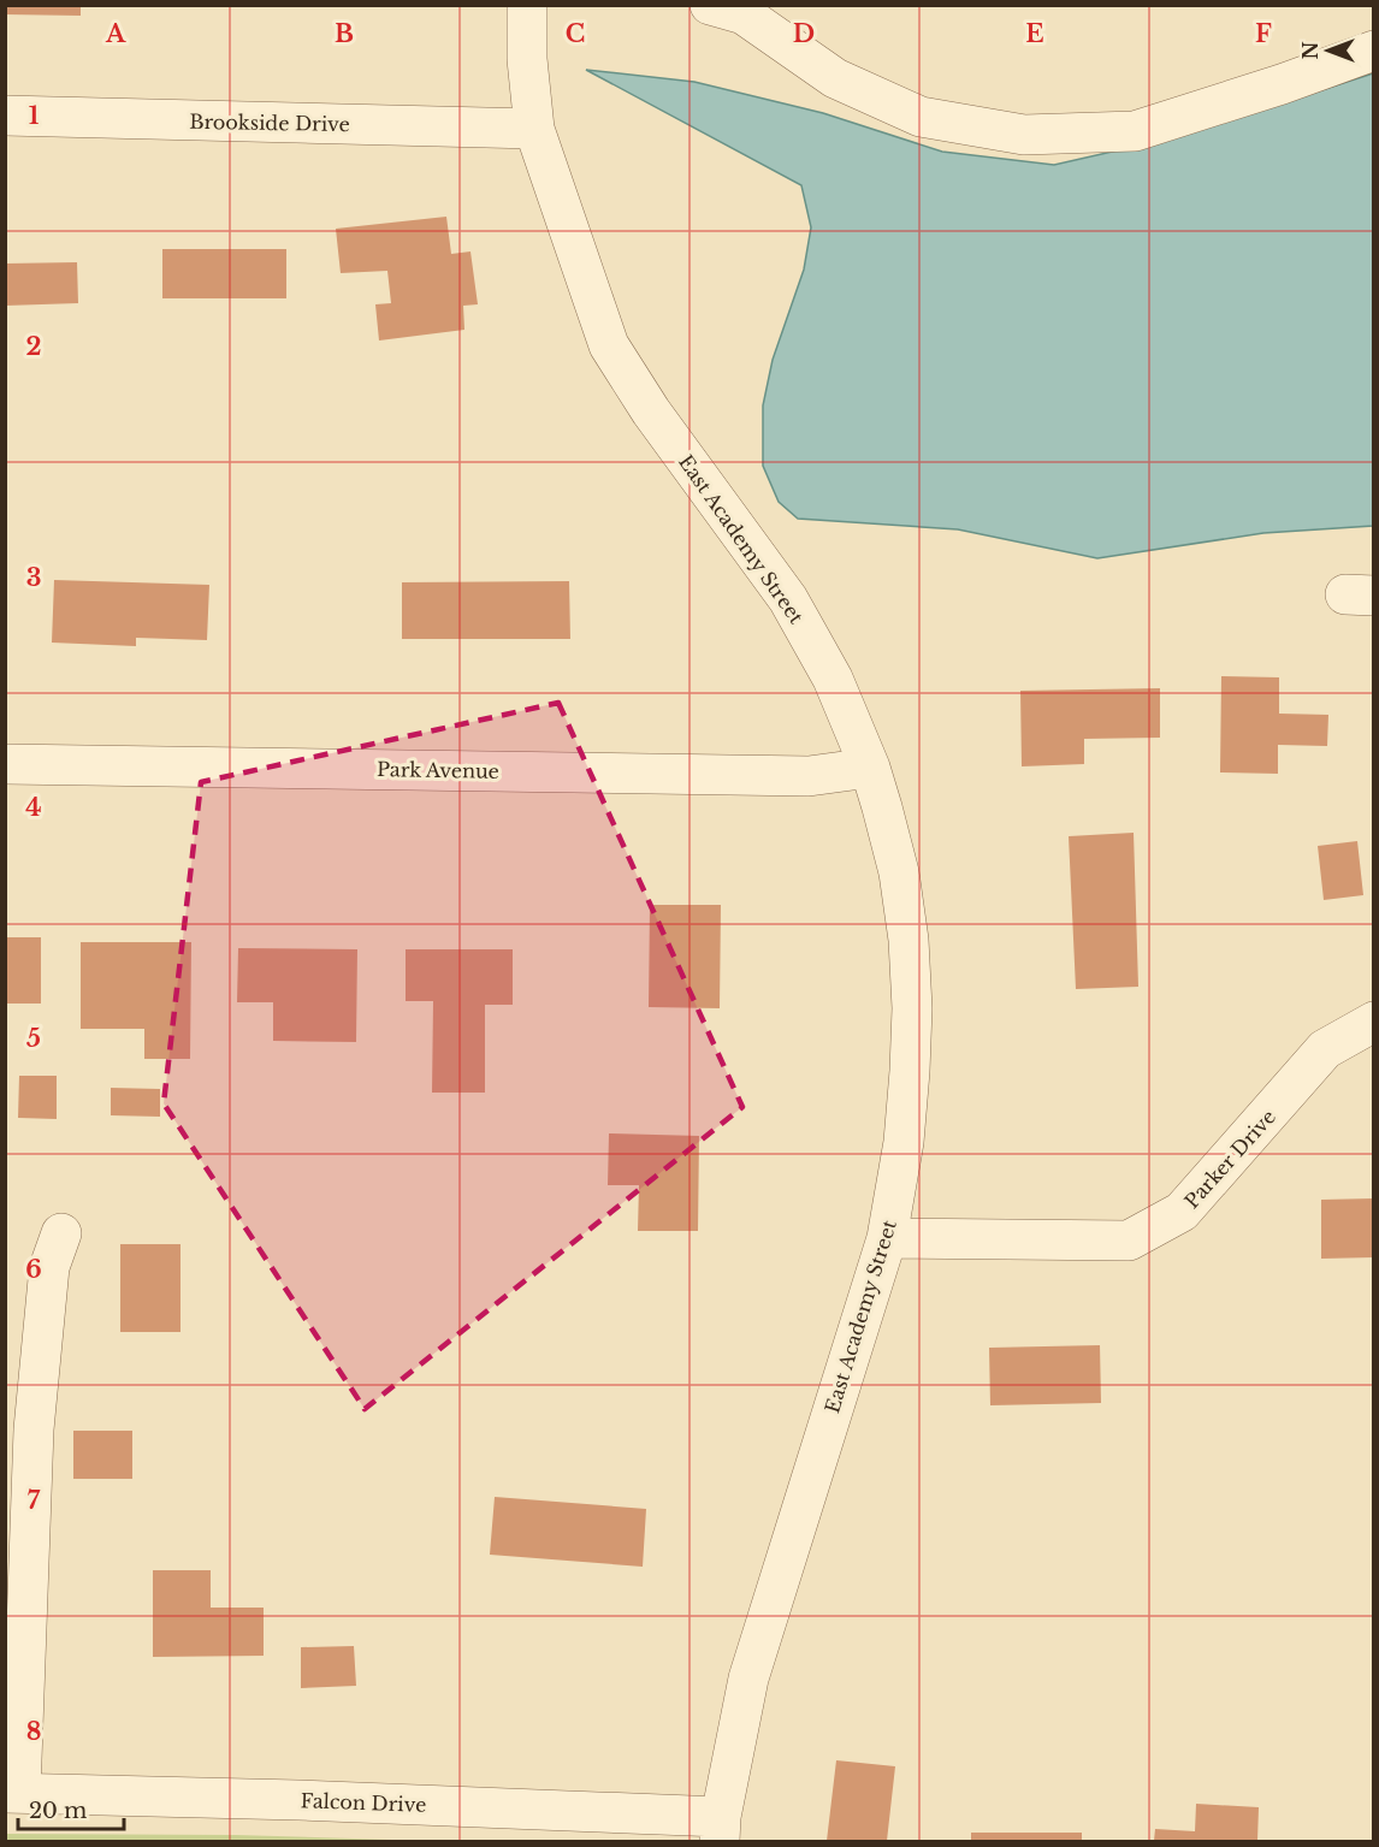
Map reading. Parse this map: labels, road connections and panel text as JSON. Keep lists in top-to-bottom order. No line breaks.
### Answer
{"streets":{"street":["Brookside Drive","East Academy Street","Park Avenue","Parker Drive","Falcon Drive"]},"crossings":[["Brookside Drive","East Academy Street"],["East Academy Street","Park Avenue"],["East Academy Street","Parker Drive"],["East Academy Street","Falcon Drive"]],"scale_bar":"20 m","north":"left","grid":{"columns":["A","B","C","D","E","F"],"rows":["1","2","3","4","5","6","7","8"]}}
